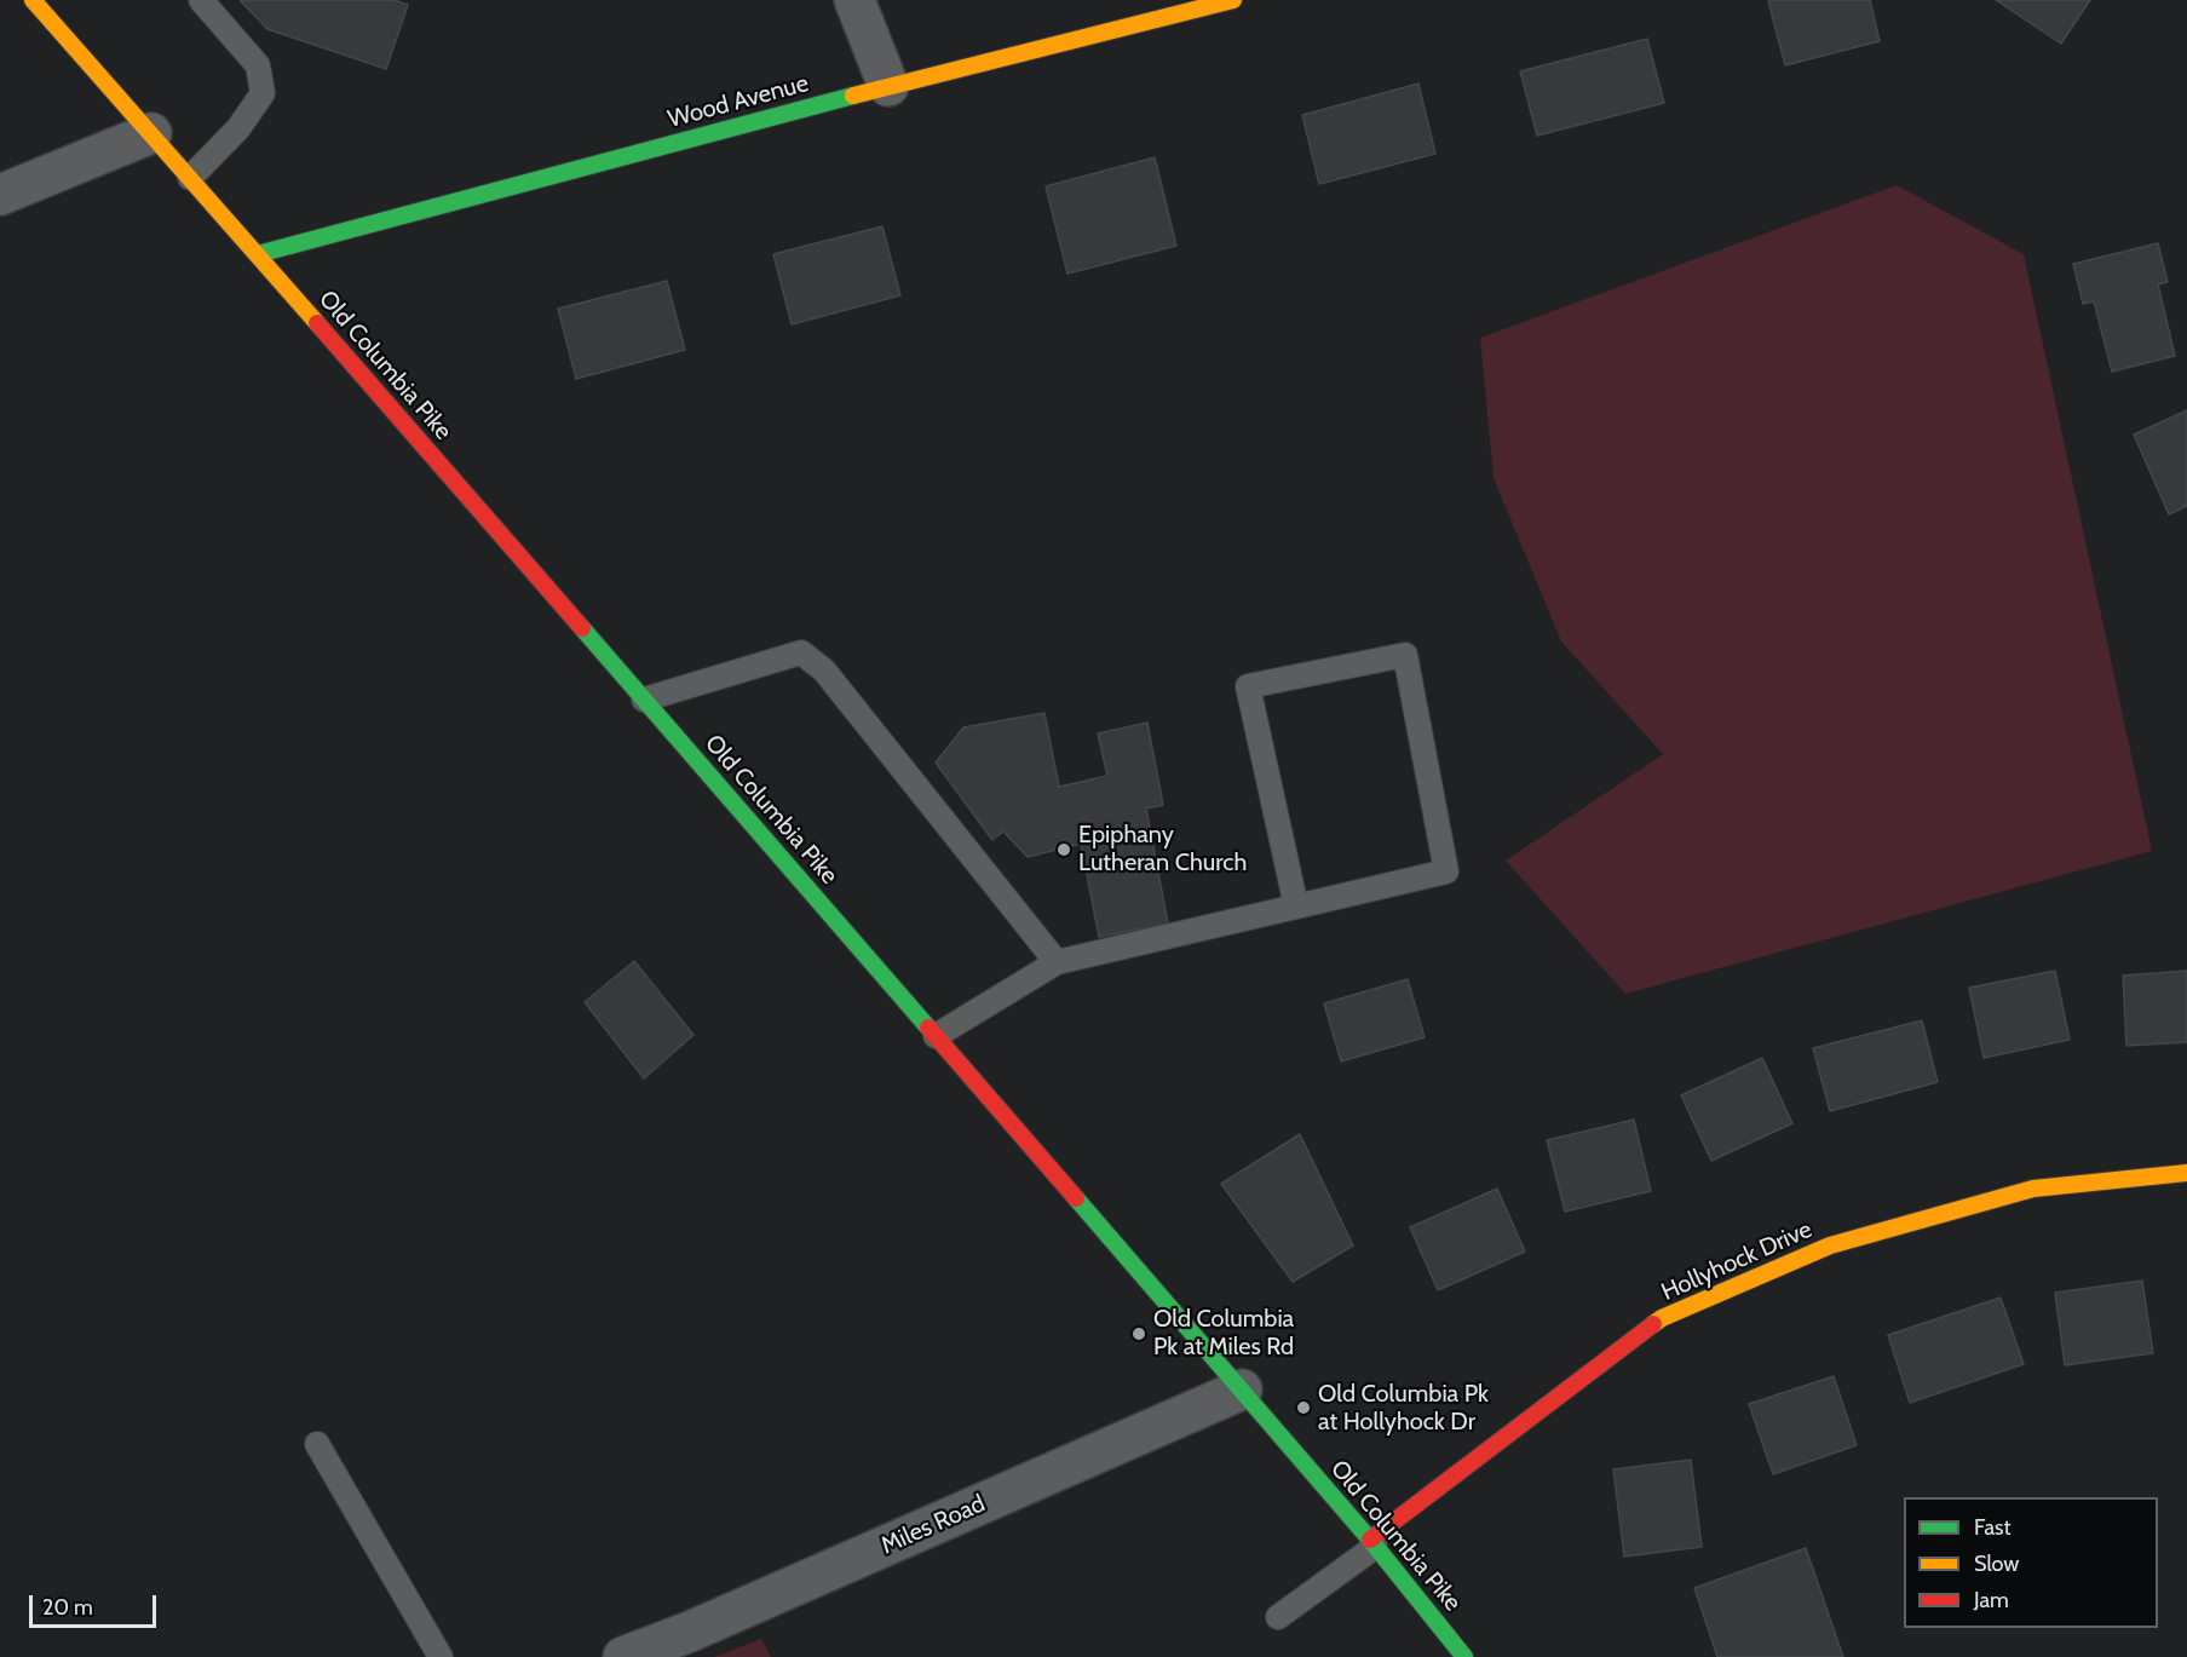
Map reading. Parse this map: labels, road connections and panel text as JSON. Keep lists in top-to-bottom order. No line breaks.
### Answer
{"streets":{"main road":["Wood Avenue","Old Columbia Pike","Hollyhock Drive"],"street":["Miles Road"]},"crossings":[["Wood Avenue","Old Columbia Pike"],["Old Columbia Pike","Hollyhock Drive"],["Old Columbia Pike","Miles Road"]],"places":["Epiphany Lutheran Church","Old Columbia Pk at Miles Rd","Old Columbia Pk at Hollyhock Dr"],"legend":["Fast","Slow","Jam"],"scale_bar":"20 m"}
